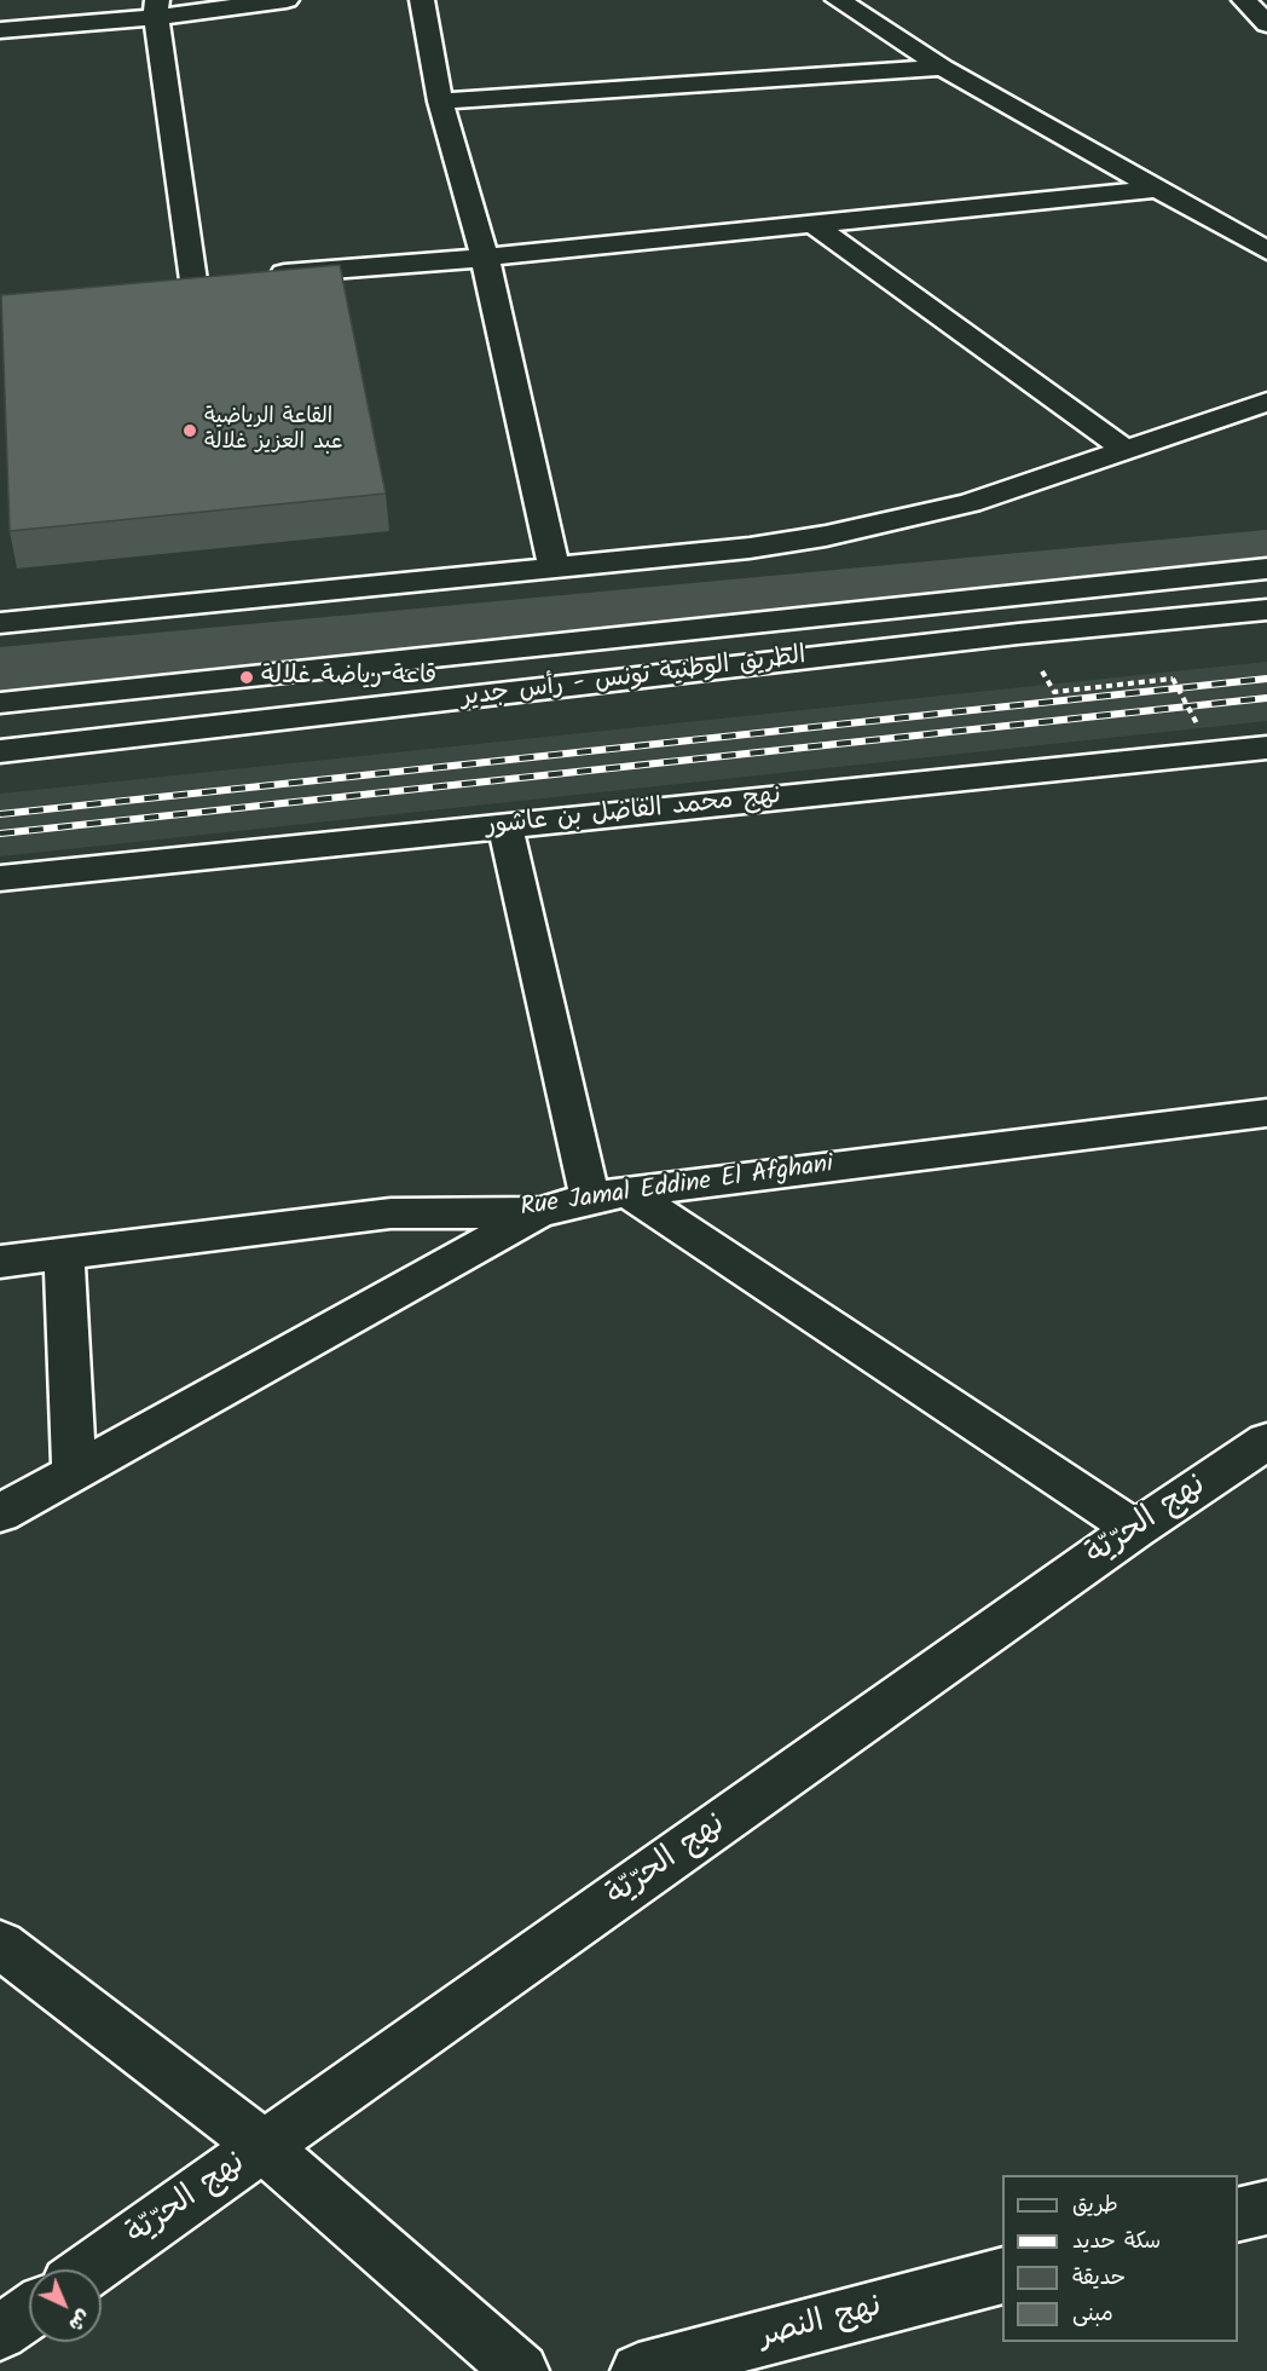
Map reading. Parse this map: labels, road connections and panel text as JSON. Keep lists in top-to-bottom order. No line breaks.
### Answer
{"streets":{"main road":["الطريق الوطنية تونس - رأس جدير","نهج محمد الفاضل بن عاشور","Rue Jamal Eddine El Afghani","نهج الحرّيّة","نهج النصر"]},"places":["القاعة الرياضية عبد العزيز غلالة","قاعة رياضة غلالة"],"legend":["طريق","سكة حديد","حديقة","مبنى"],"north":"bottom right"}
